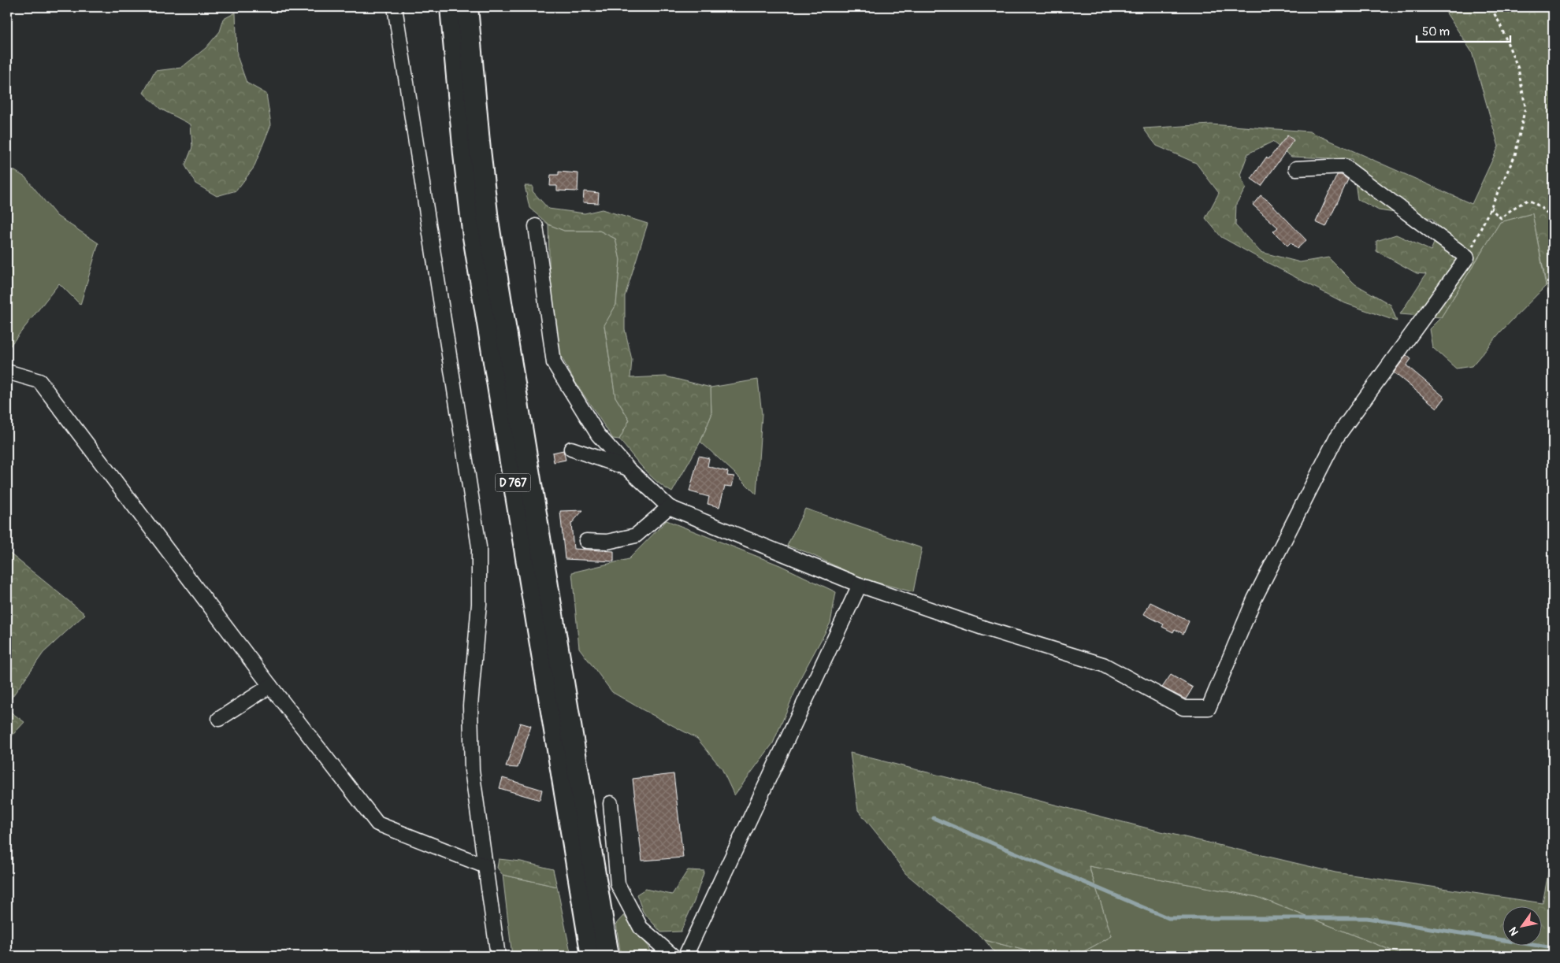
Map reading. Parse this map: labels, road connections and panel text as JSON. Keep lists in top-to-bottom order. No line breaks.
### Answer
{"streets":{"highway":["D 767"]},"scale_bar":"50 m","north":"bottom left"}
